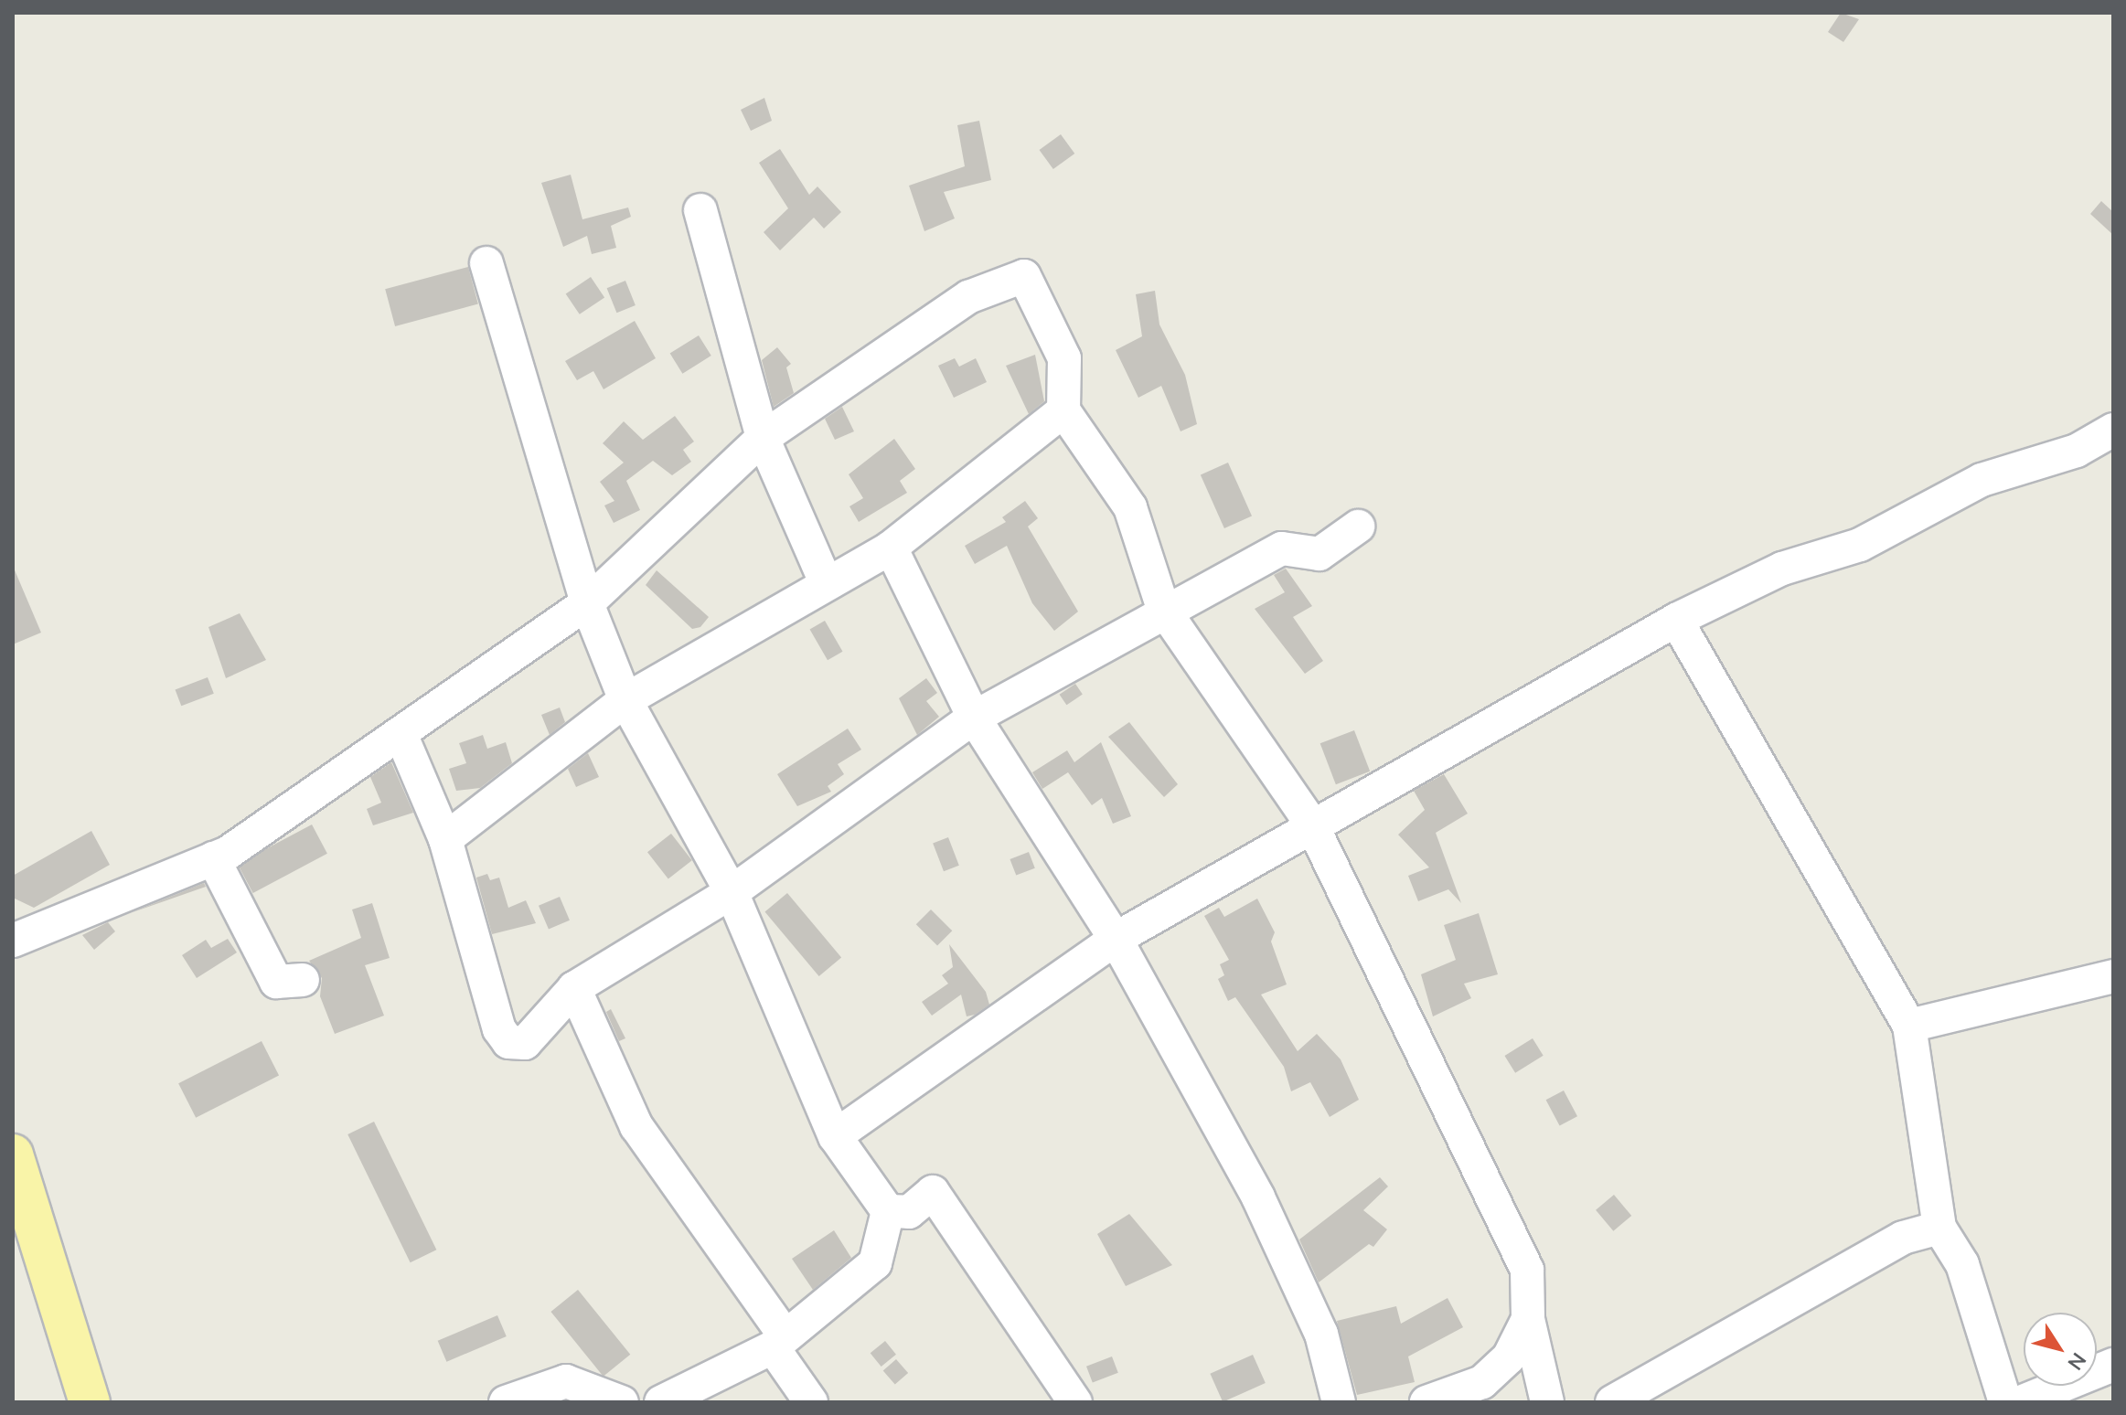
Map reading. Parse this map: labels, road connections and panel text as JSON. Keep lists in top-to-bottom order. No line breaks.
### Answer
{"north":"bottom right"}
